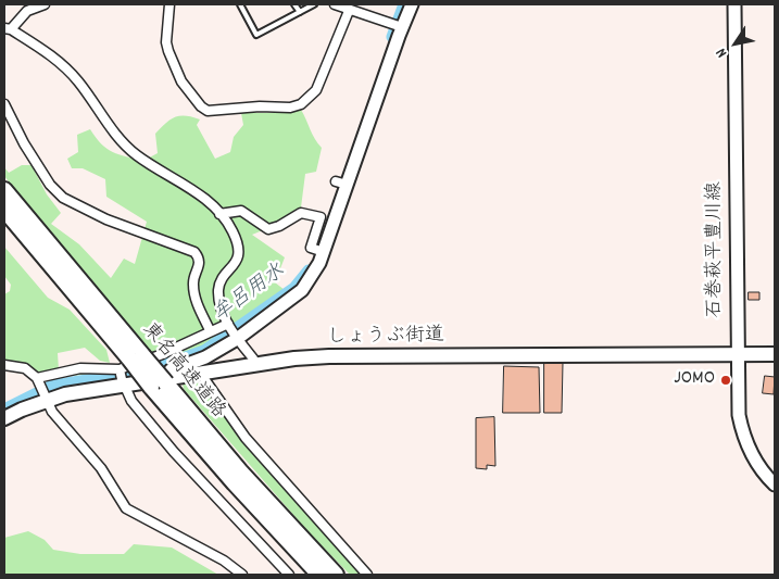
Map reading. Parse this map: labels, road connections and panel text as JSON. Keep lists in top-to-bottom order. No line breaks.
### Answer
{"streets":{"highway":["東名高速道路"],"main road":["石巻萩平豊川線","しょうぶ街道"]},"crossings":[["石巻萩平豊川線","しょうぶ街道"],["しょうぶ街道","東名高速道路"]],"water":["牟呂用水"],"places":["JOMO"],"north":"bottom left"}
